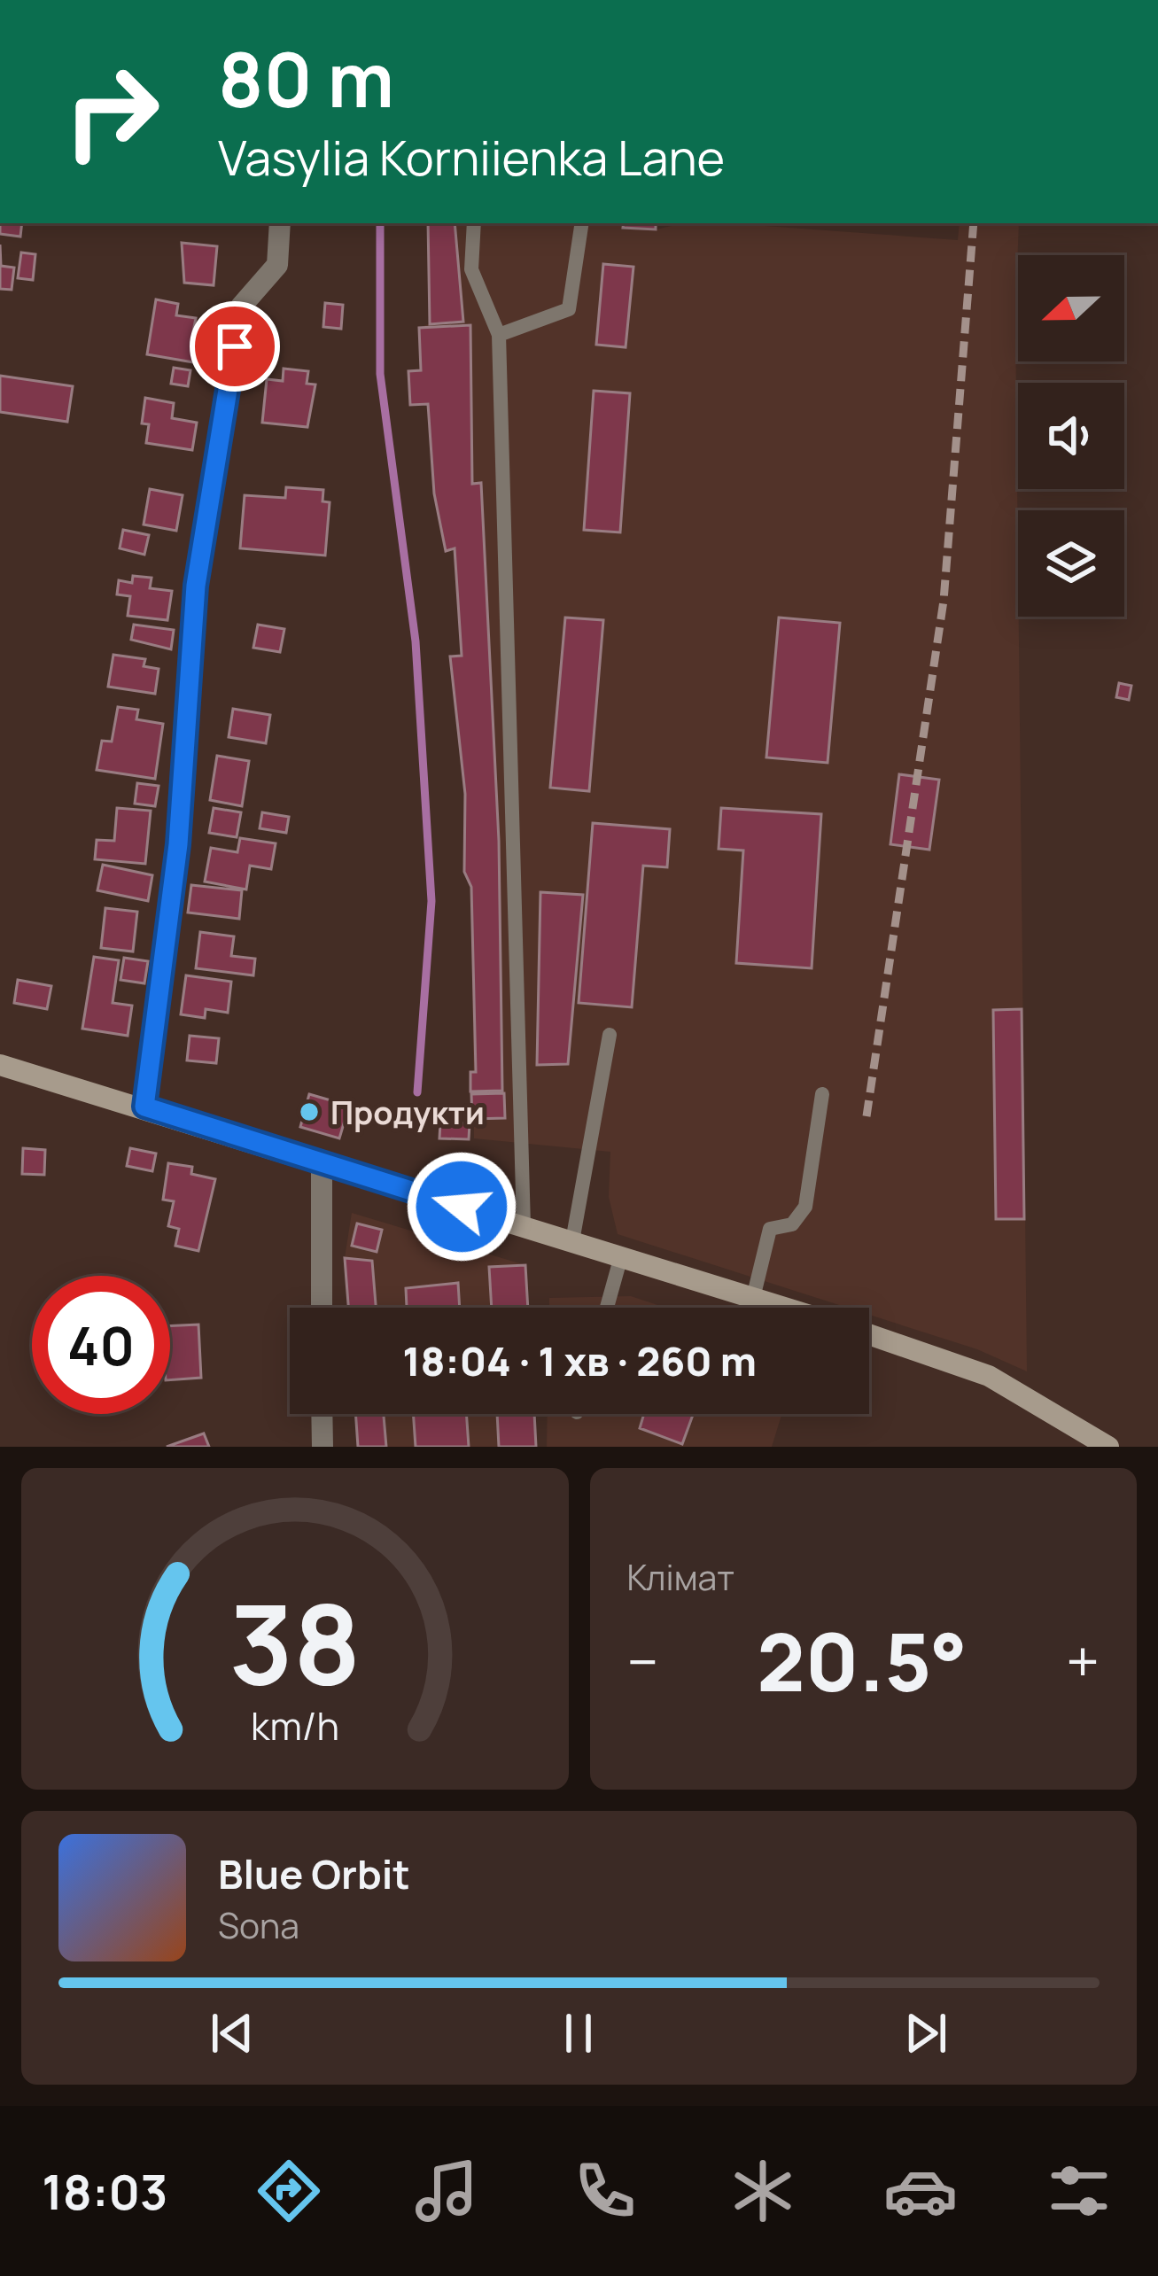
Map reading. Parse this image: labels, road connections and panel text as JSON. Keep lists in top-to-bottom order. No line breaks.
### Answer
{"places":["Продукти"],"north":"left","page":{"turn":["80 m","Vasylia Korniienka Lane"],"limit":"40","trip":"18:04 · 1 хв · 260 m","tile":"Клімат","heat":["−","20.5°","+"],"song":["Blue Orbit","Sona"],"tabs":"18:03","gauge":["38","km/h"]}}
